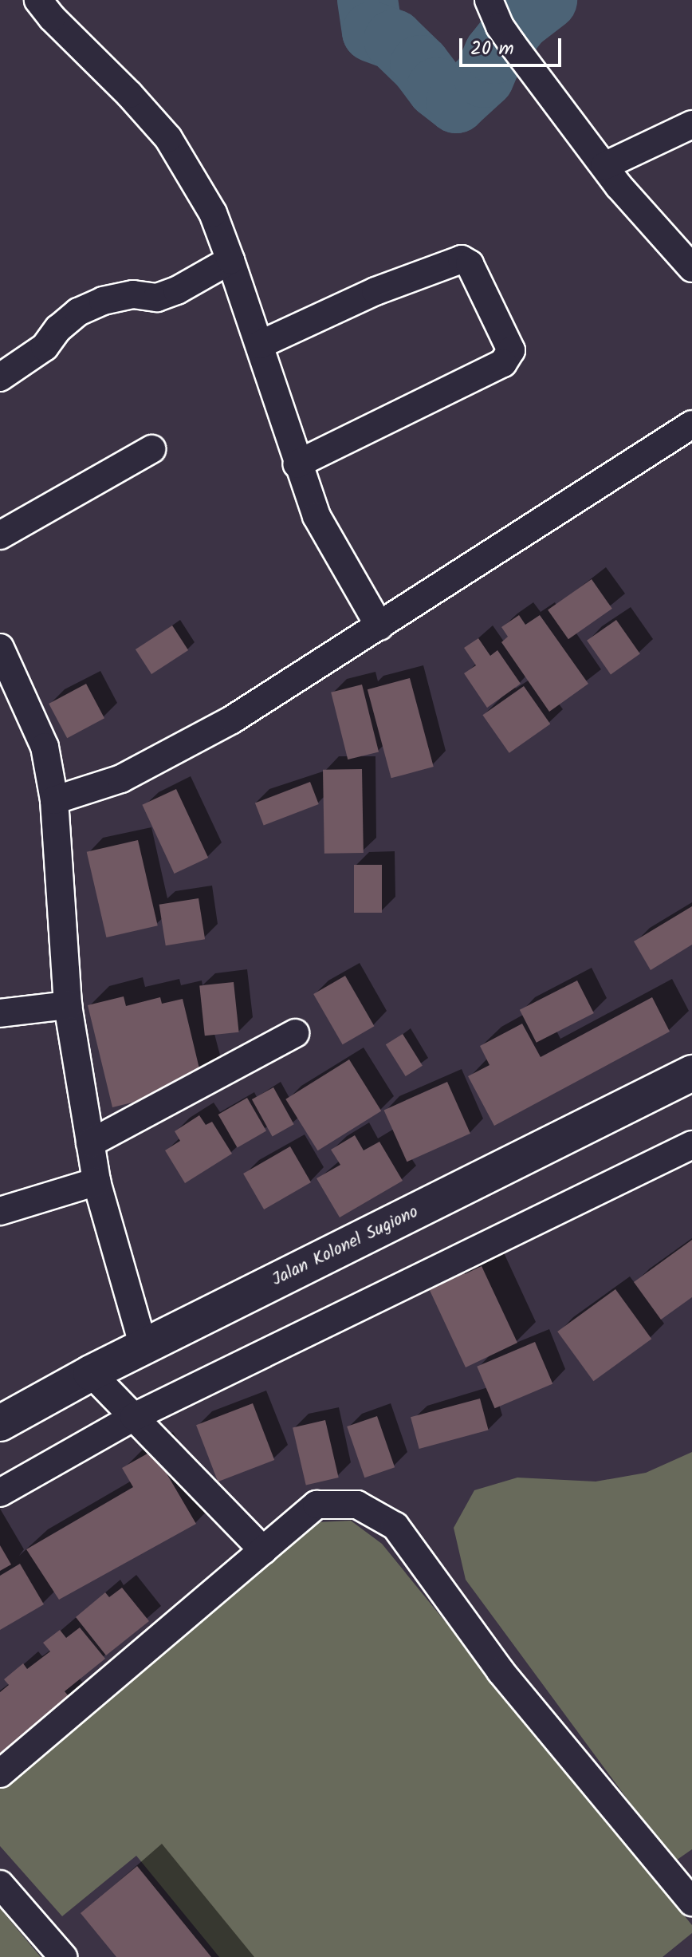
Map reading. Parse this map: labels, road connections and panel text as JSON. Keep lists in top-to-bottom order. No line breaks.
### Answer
{"streets":{"main road":["Jalan Kolonel Sugiono"]},"scale_bar":"20 m"}
